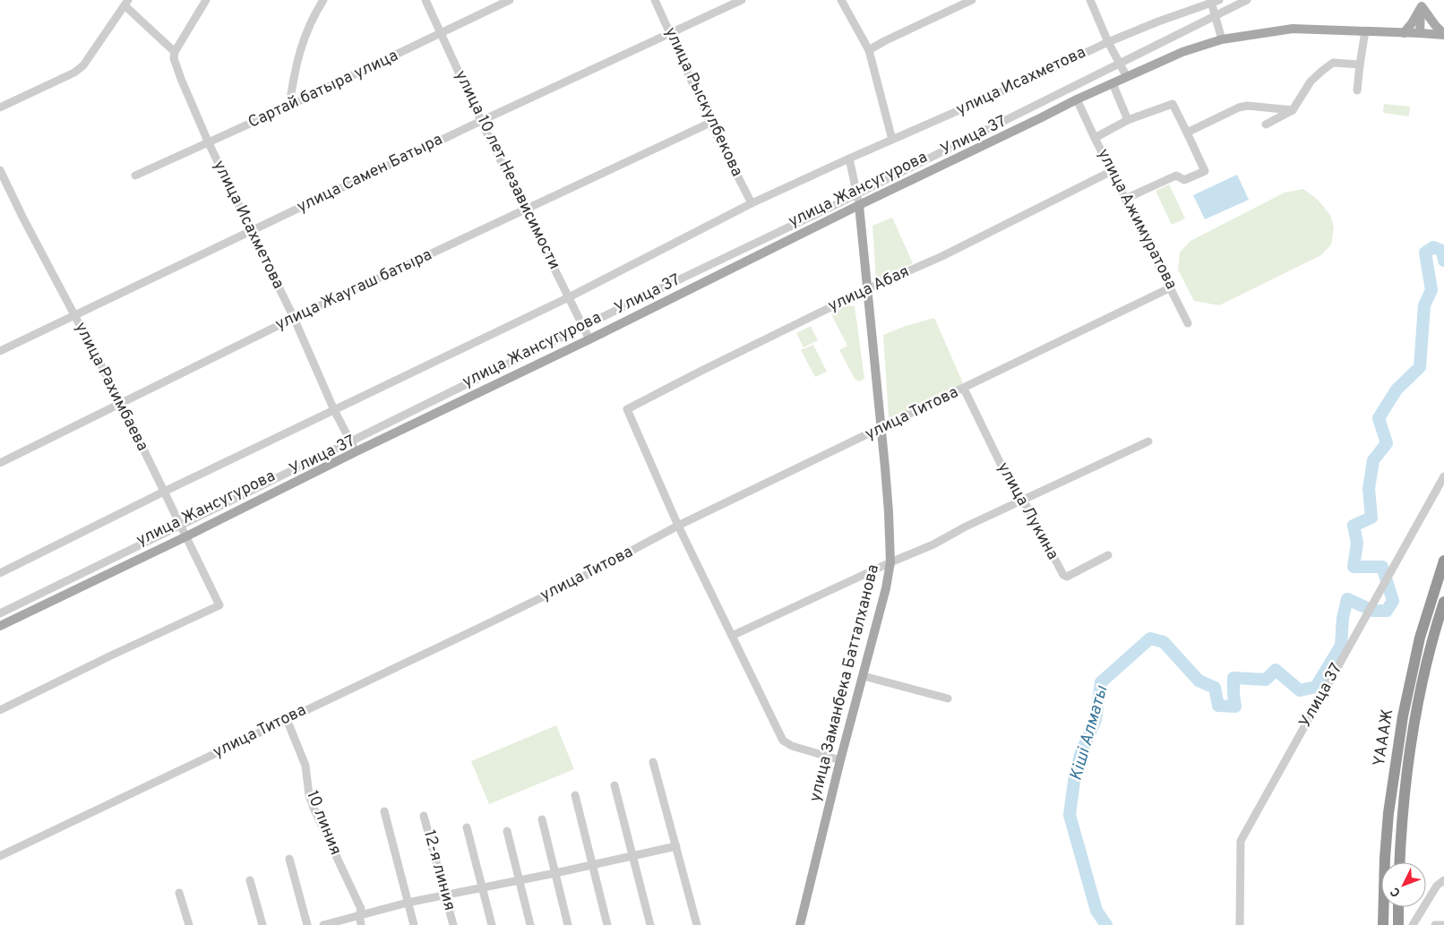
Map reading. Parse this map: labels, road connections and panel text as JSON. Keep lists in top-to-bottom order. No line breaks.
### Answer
{"streets":{"highway":["ҮАААЖ"],"main road":["улица Жансугурова","улица Заманбека Батталханова"],"street":["улица Исахметова","Сартай батыра улица","улица Рыскулбекова","Улица 37","улица 10 лет Независимости","улица Самен Батыра","улица Ажимуратова","улица Абая","улица Жаугаш батыра","улица Рахимбаева","улица Титова","улица Лукина","10 линия","12-я линия"]},"crossings":[["улица Исахметова","Сартай батыра улица"],["улица Исахметова","улица Рыскулбекова"],["улица Исахметова","улица 10 лет Независимости"],["улица Исахметова","улица Самен Батыра"],["улица Исахметова","улица Жансугурова"],["улица Исахметова","улица Жаугаш батыра"],["улица Исахметова","улица Рахимбаева"],["Сартай батыра улица","улица 10 лет Независимости"],["улица Рыскулбекова","улица Самен Батыра"],["улица Рыскулбекова","улица Жаугаш батыра"],["улица 10 лет Независимости","улица Самен Батыра"],["улица 10 лет Независимости","улица Жансугурова"],["улица 10 лет Независимости","улица Жаугаш батыра"],["улица Самен Батыра","улица Рахимбаева"],["улица Жансугурова","улица Рахимбаева"],["улица Жансугурова","улица Заманбека Батталханова"],["улица Ажимуратова","улица Абая"],["улица Ажимуратова","улица Титова"],["улица Абая","улица Титова"],["улица Абая","улица Заманбека Батталханова"],["улица Жаугаш батыра","улица Рахимбаева"],["улица Титова","улица Лукина"],["улица Титова","улица Заманбека Батталханова"],["улица Титова","10 линия"]],"water":["Кіші Алматы"],"north":"bottom left"}
